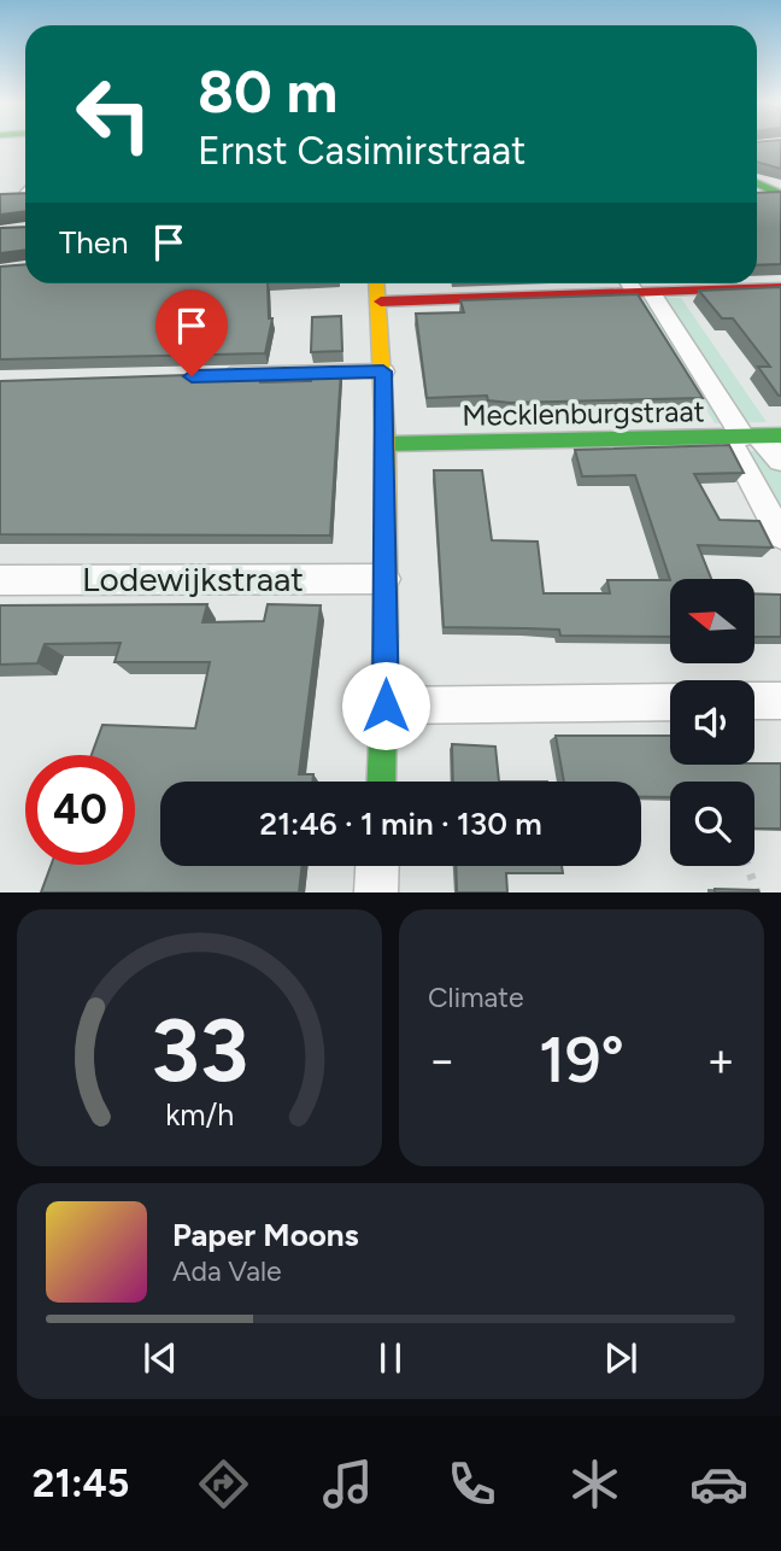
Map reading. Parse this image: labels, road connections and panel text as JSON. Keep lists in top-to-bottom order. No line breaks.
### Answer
{"streets":{"street":["Mecklenburgstraat","Lodewijkstraat"]},"north":"left","page":{"turn":["80 m","Ernst Casimirstraat"],"then":"Then","limit":"40","trip":"21:46 · 1 min · 130 m","tile":"Climate","heat":["−","19°","+"],"song":["Paper Moons","Ada Vale"],"tabs":"21:45","gauge":["33","km/h"]}}
